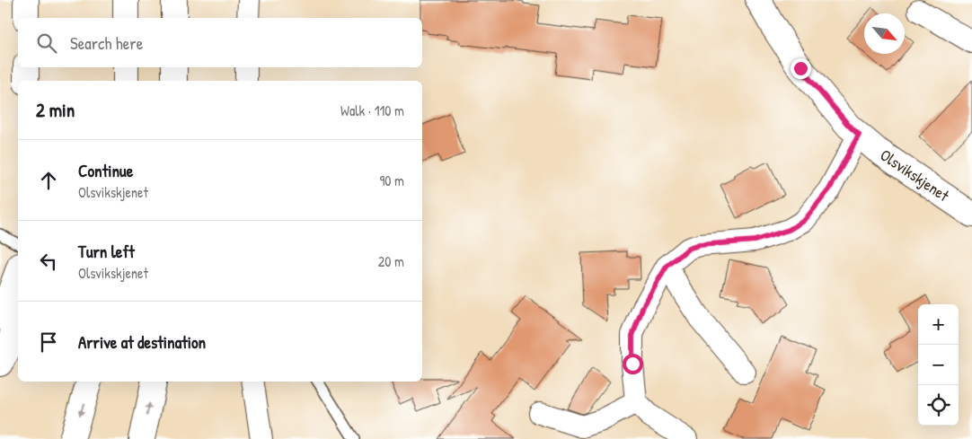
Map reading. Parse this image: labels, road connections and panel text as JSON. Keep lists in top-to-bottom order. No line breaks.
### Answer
{"streets":{"main road":["Olsvikskjenet"]},"north":"bottom right","page":{"search":"Search here","heading":["2 min","Walk · 110 m"],"list":[["Continue","Olsvikskjenet","90 m"],["Turn left","Olsvikskjenet","20 m"],"Arrive at destination"],"map_buttons":["+","−"]}}
